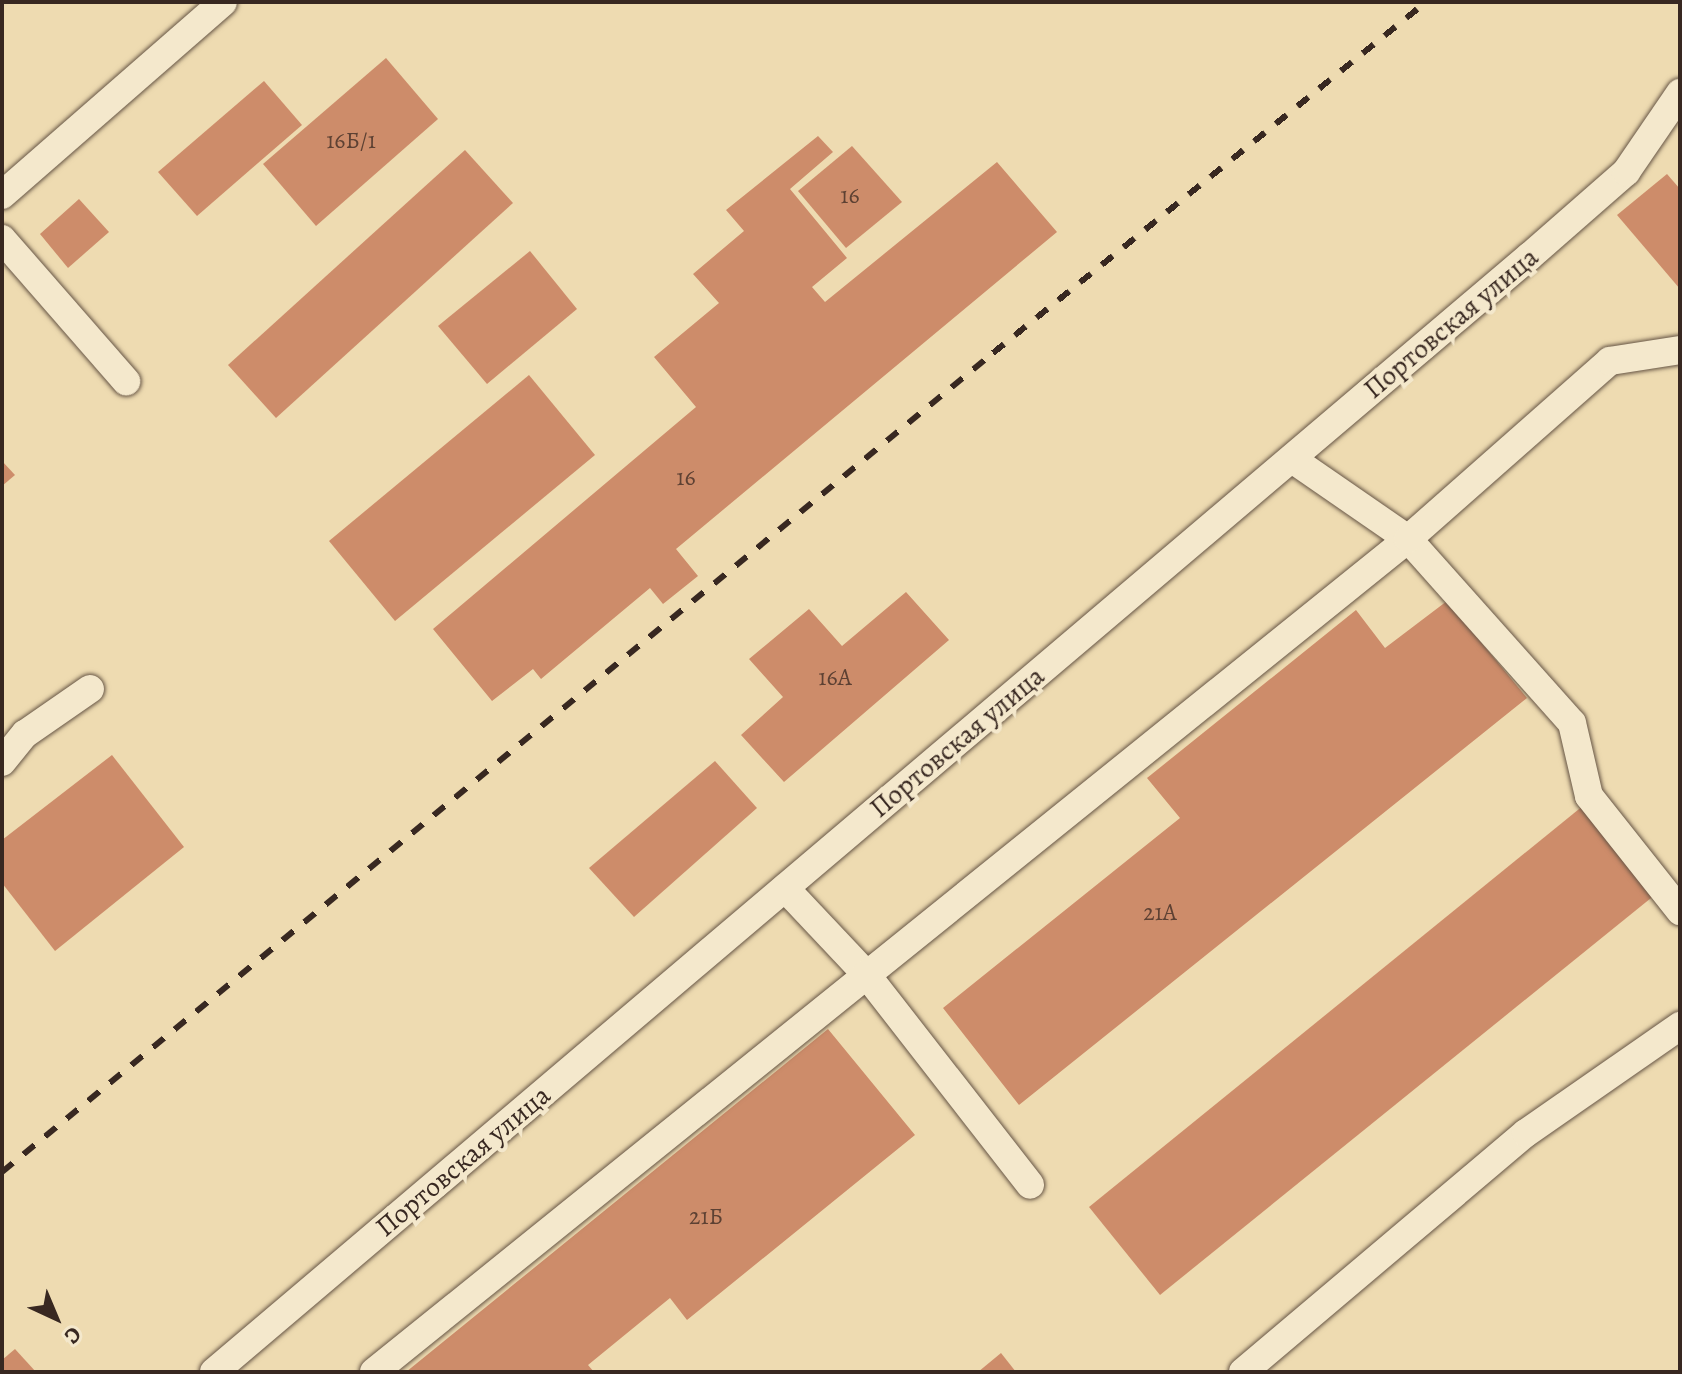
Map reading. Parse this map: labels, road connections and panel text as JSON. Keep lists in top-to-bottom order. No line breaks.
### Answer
{"streets":{"street":["Портовская улица"]},"house_numbers":["16Б/1","16","16","16А","21А","21Б"],"north":"bottom right"}
